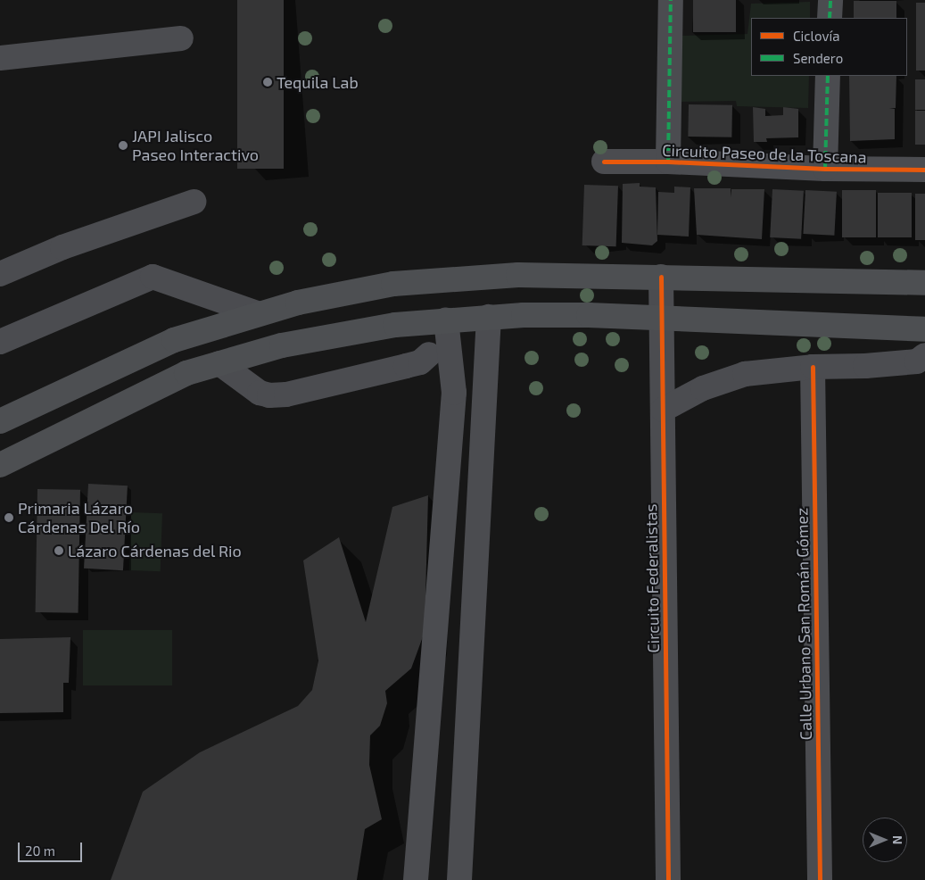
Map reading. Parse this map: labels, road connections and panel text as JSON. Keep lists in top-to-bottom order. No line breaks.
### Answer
{"streets":{"street":["Circuito Paseo de la Toscana","Circuito Federalistas","Calle Urbano San Román Gómez"]},"places":["Tequila Lab","JAPI Jalisco Paseo Interactivo","Primaria Lázaro Cárdenas Del Río","Lázaro Cárdenas del Rio"],"legend":["Ciclovía","Sendero"],"scale_bar":"20 m","north":"right"}
